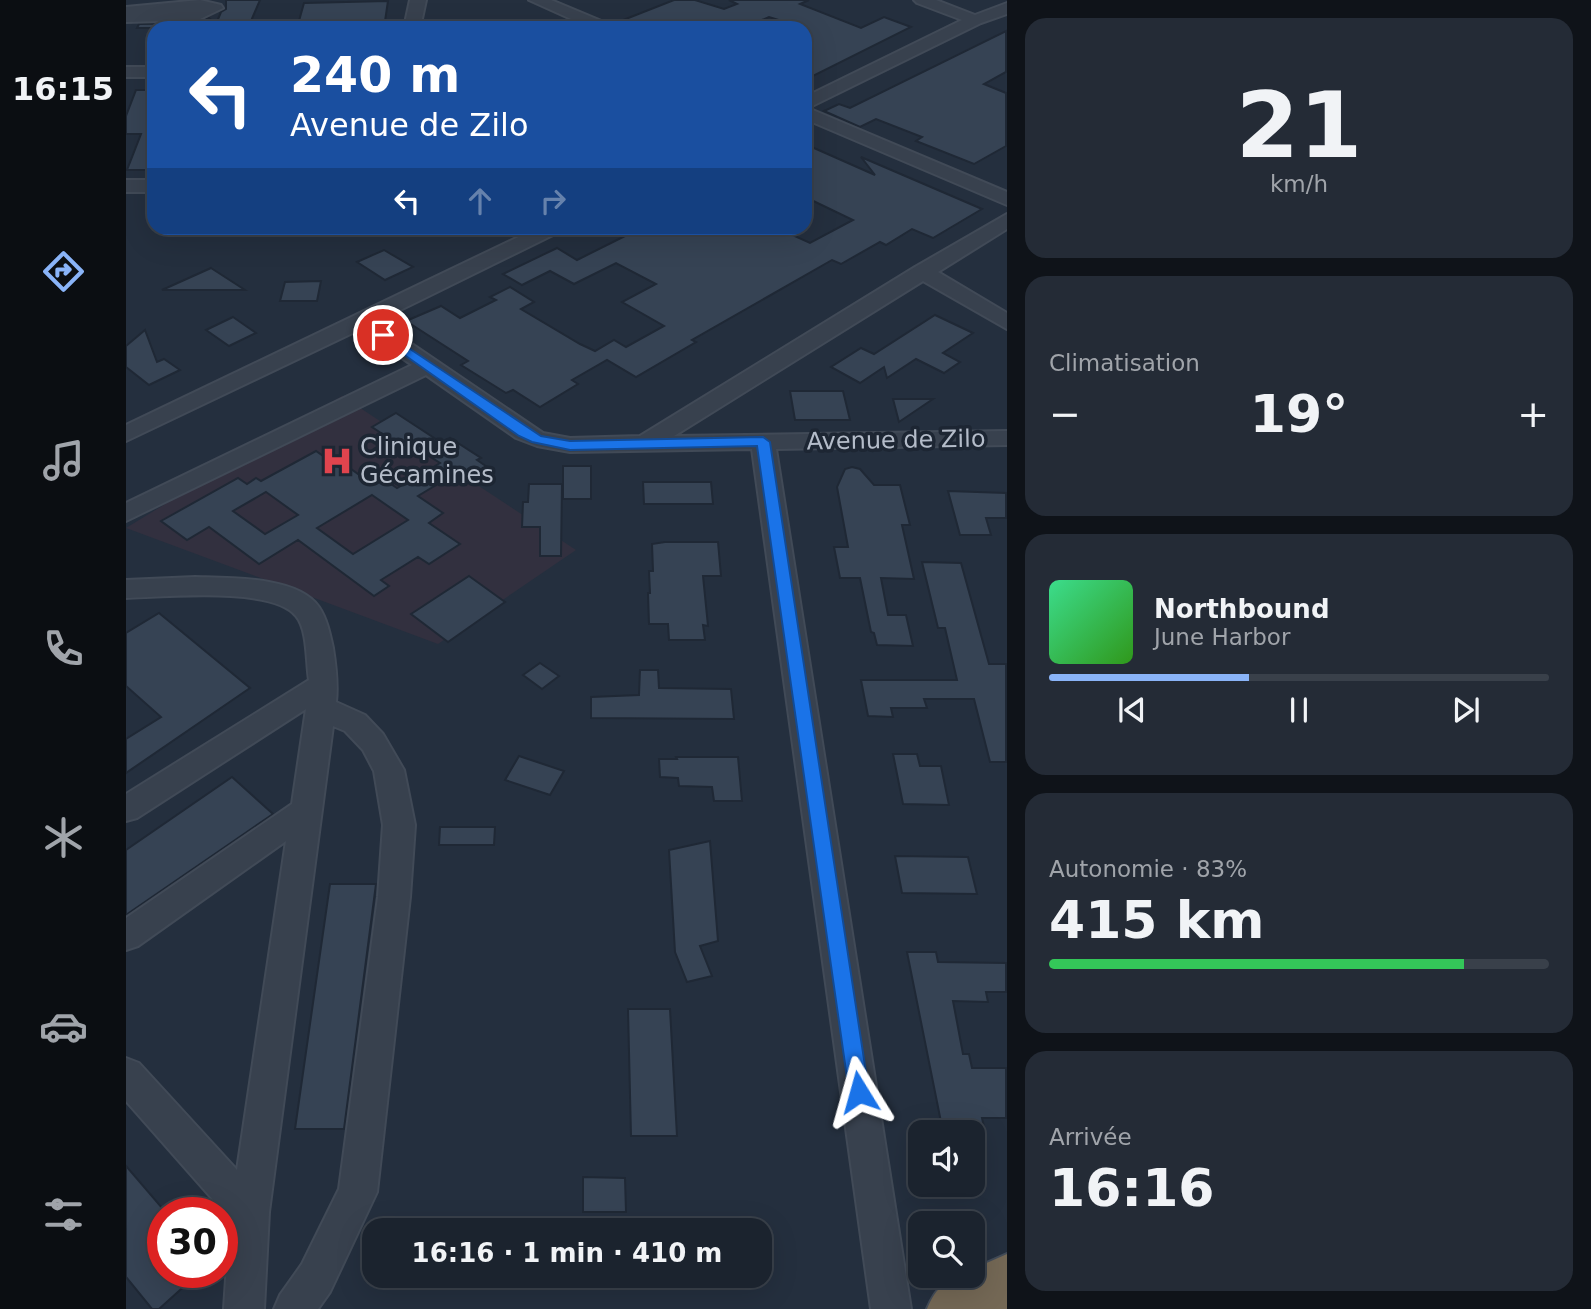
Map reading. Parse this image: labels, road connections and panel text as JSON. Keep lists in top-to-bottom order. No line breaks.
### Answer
{"streets":{"street":["Avenue de Zilo"]},"places":{"hospital":["Clinique Gécamines"]},"page":{"tabs":"16:15","tile":[["21","km/h"],"Climatisation",["Autonomie · 83%","415 km"],["Arrivée","16:16"]],"turn":["240 m","Avenue de Zilo"],"heat":["−","19°","+"],"song":["Northbound","June Harbor"],"limit":"30","trip":"16:16 · 1 min · 410 m"}}
